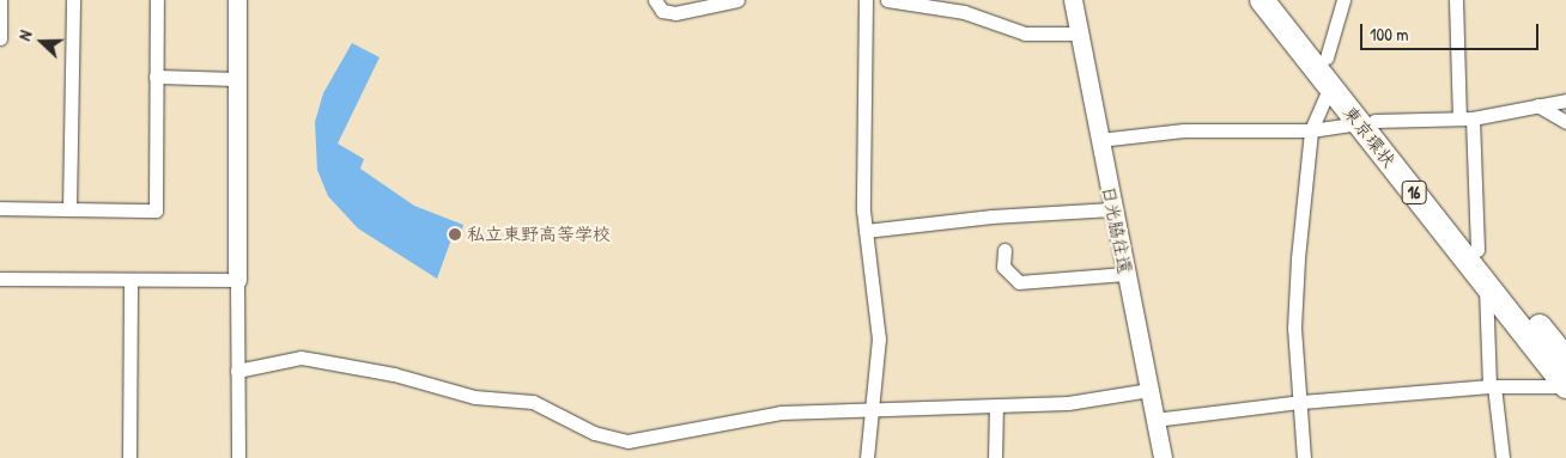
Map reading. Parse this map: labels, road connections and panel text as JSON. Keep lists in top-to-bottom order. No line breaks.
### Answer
{"streets":{"highway":["東京環状","16"],"main road":["日光脇往還"]},"places":["私立東野高等学校"],"scale_bar":"100 m","north":"left"}
